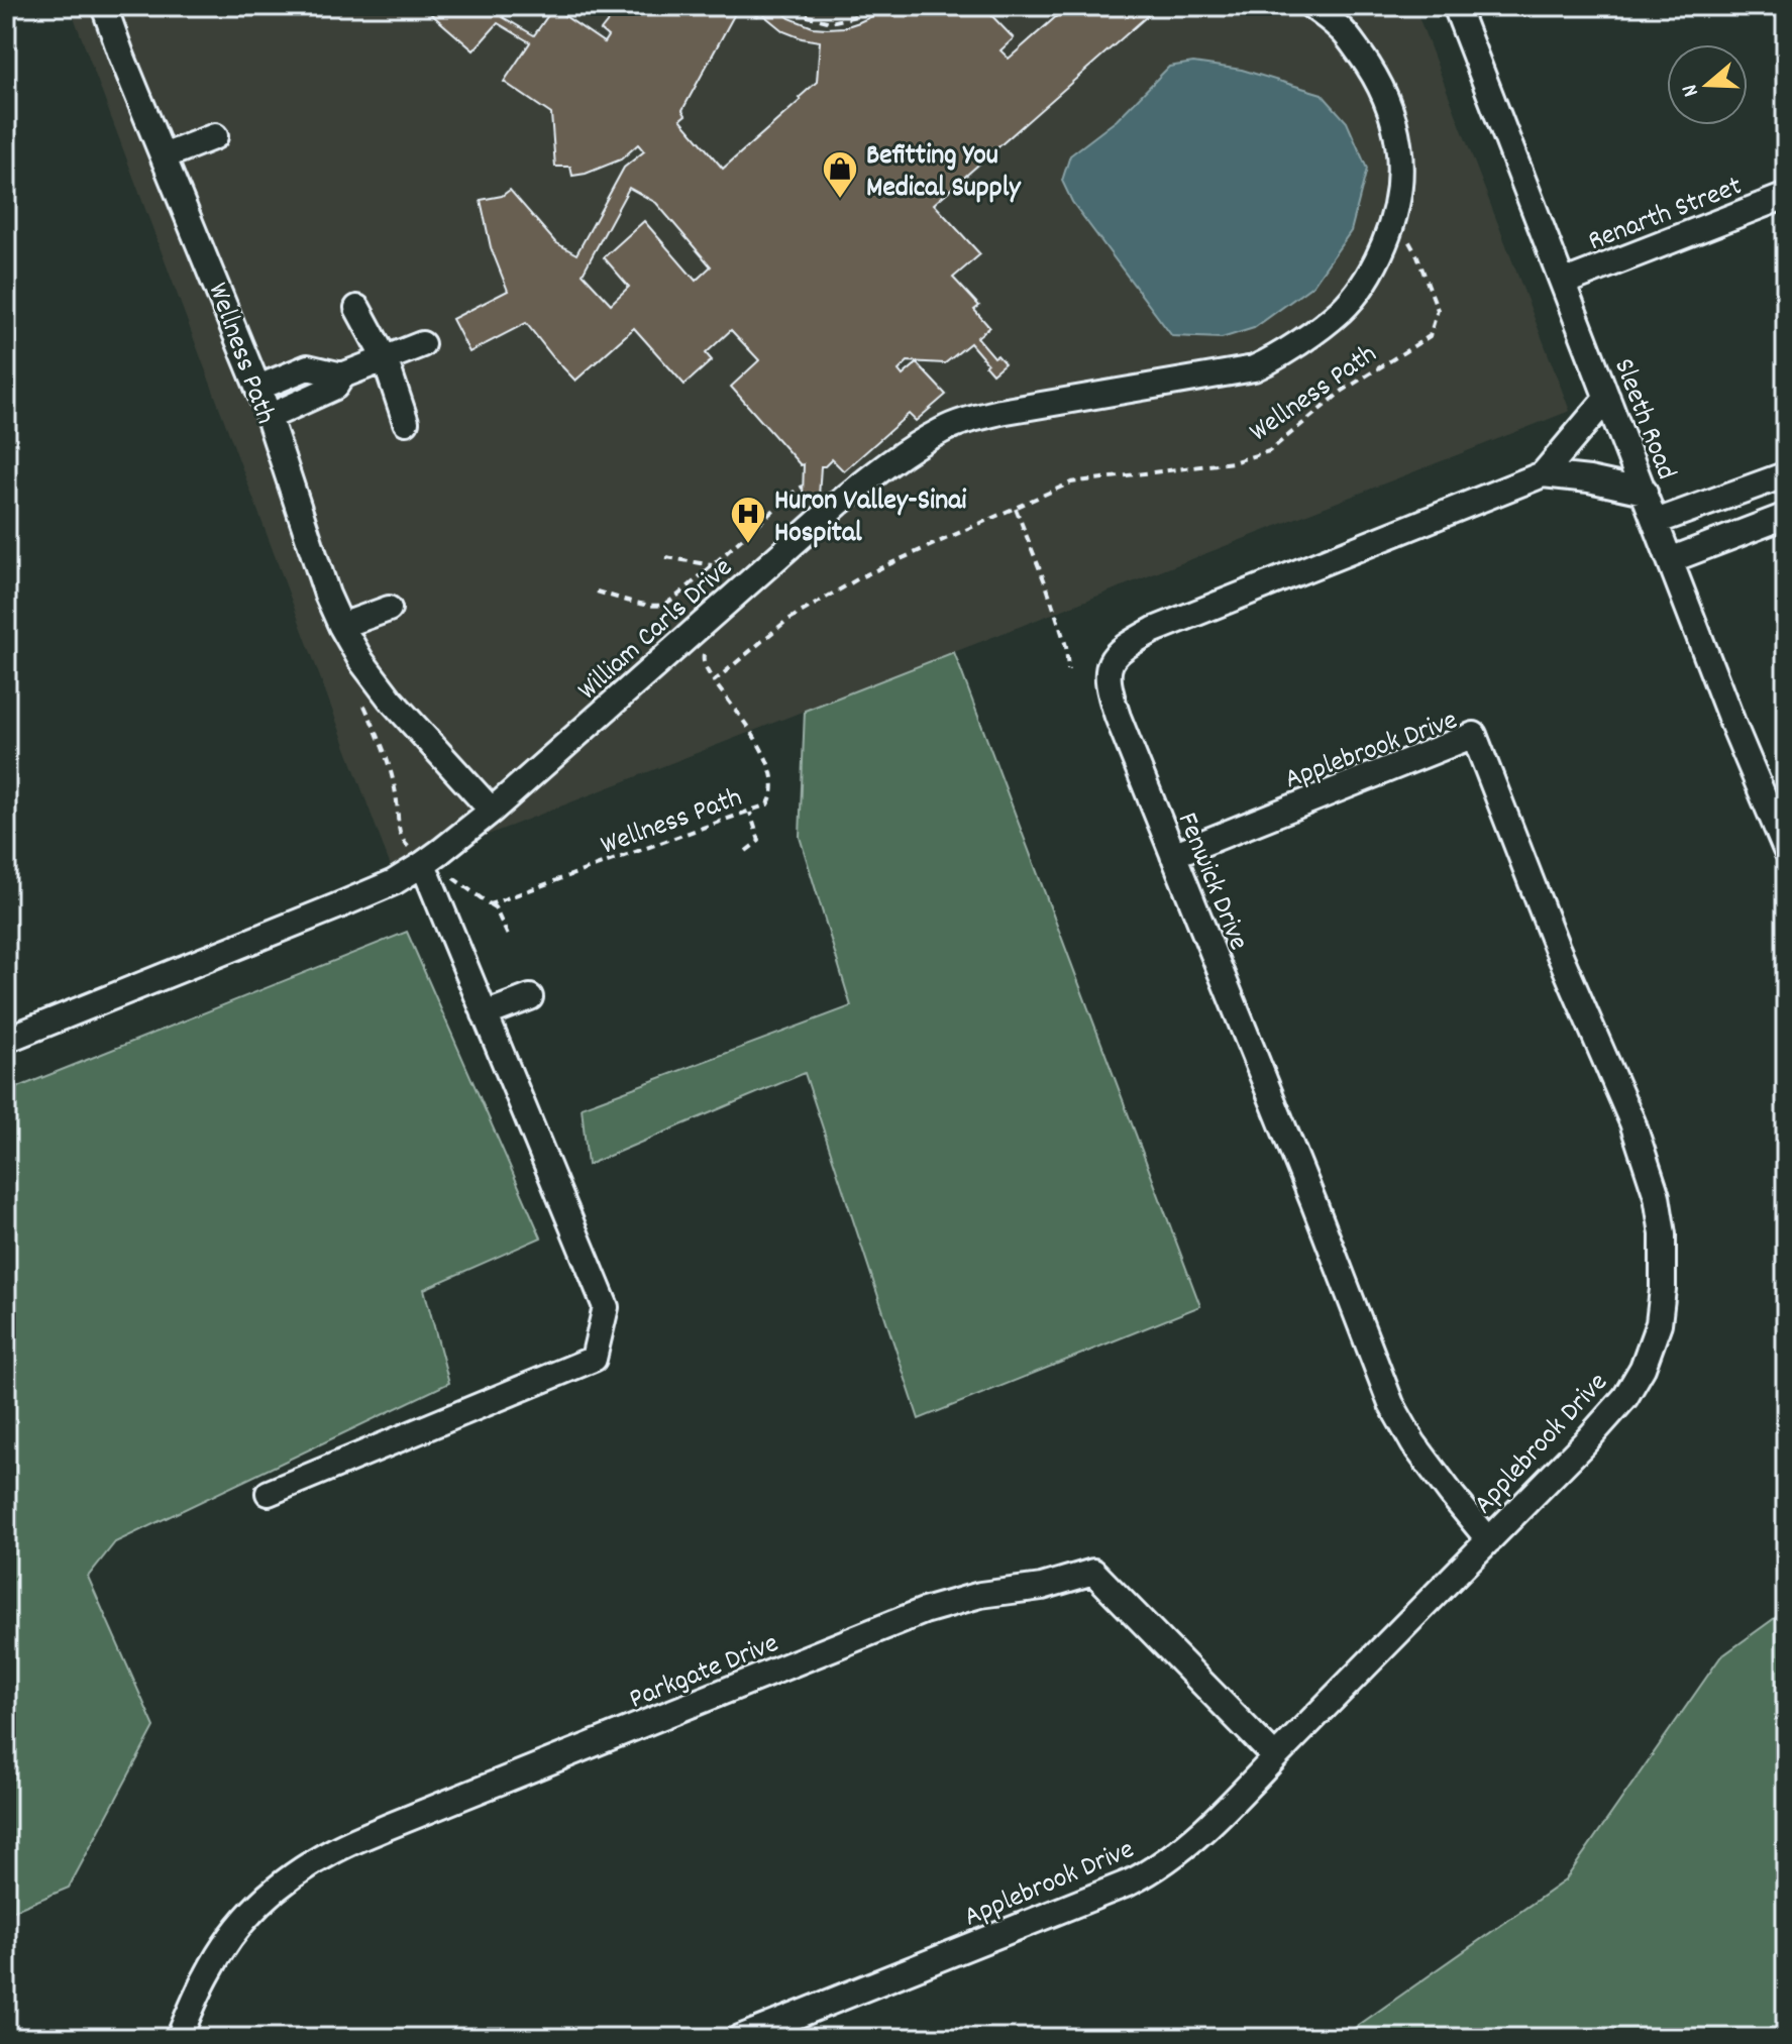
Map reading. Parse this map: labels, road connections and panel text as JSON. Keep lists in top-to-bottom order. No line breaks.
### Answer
{"streets":{"street":["Renarth Street","Sleeth Road","William Carls Drive","Applebrook Drive","Fenwick Drive","Parkgate Drive"],"path":["Wellness Path"]},"crossings":[["Renarth Street","Sleeth Road"],["Sleeth Road","Fenwick Drive"],["Applebrook Drive","Fenwick Drive"],["Applebrook Drive","Parkgate Drive"]],"places":{"shop":["Befitting You Medical Supply"],"hospital":["Huron Valley-Sinai Hospital"]},"north":"left"}
